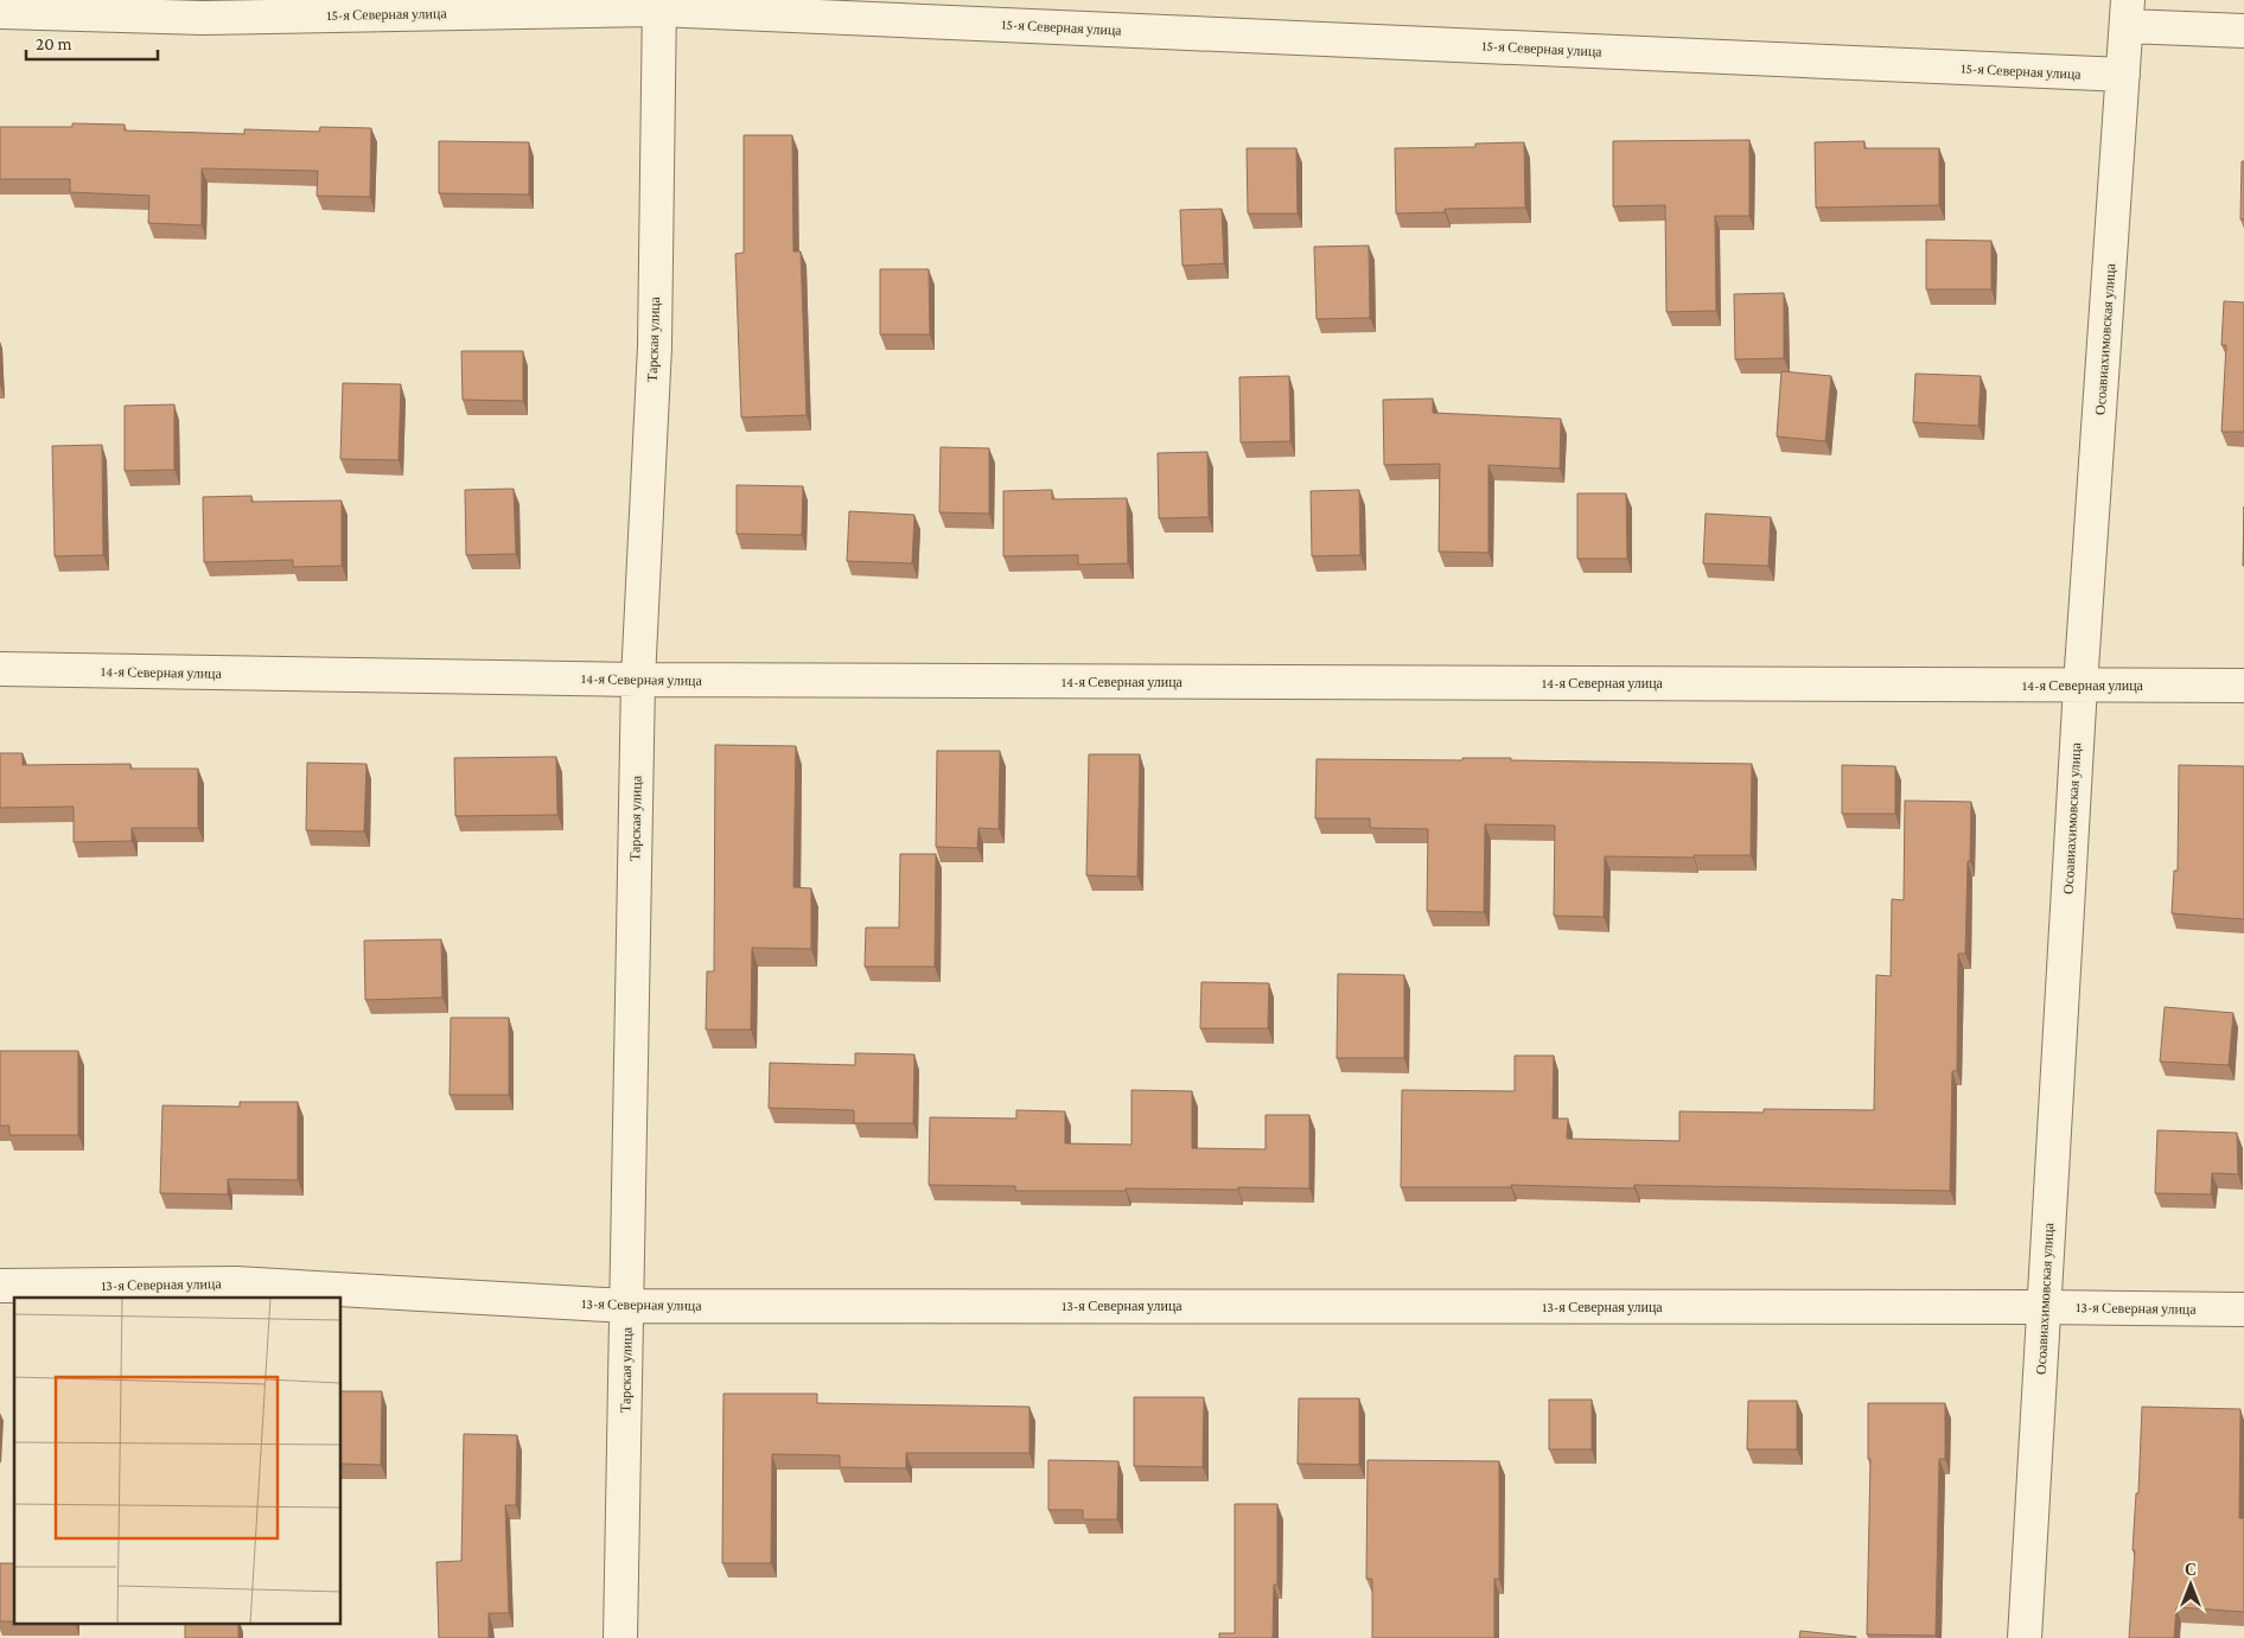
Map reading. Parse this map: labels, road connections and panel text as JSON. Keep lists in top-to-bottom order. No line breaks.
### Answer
{"streets":{"street":["15-я Северная улица","Тарская улица","Осоавиахимовская улица","14-я Северная улица","13-я Северная улица"]},"crossings":[["15-я Северная улица","Тарская улица"],["15-я Северная улица","Осоавиахимовская улица"],["Тарская улица","14-я Северная улица"],["Тарская улица","13-я Северная улица"],["Осоавиахимовская улица","14-я Северная улица"],["Осоавиахимовская улица","13-я Северная улица"]],"scale_bar":"20 m","north":"top"}
